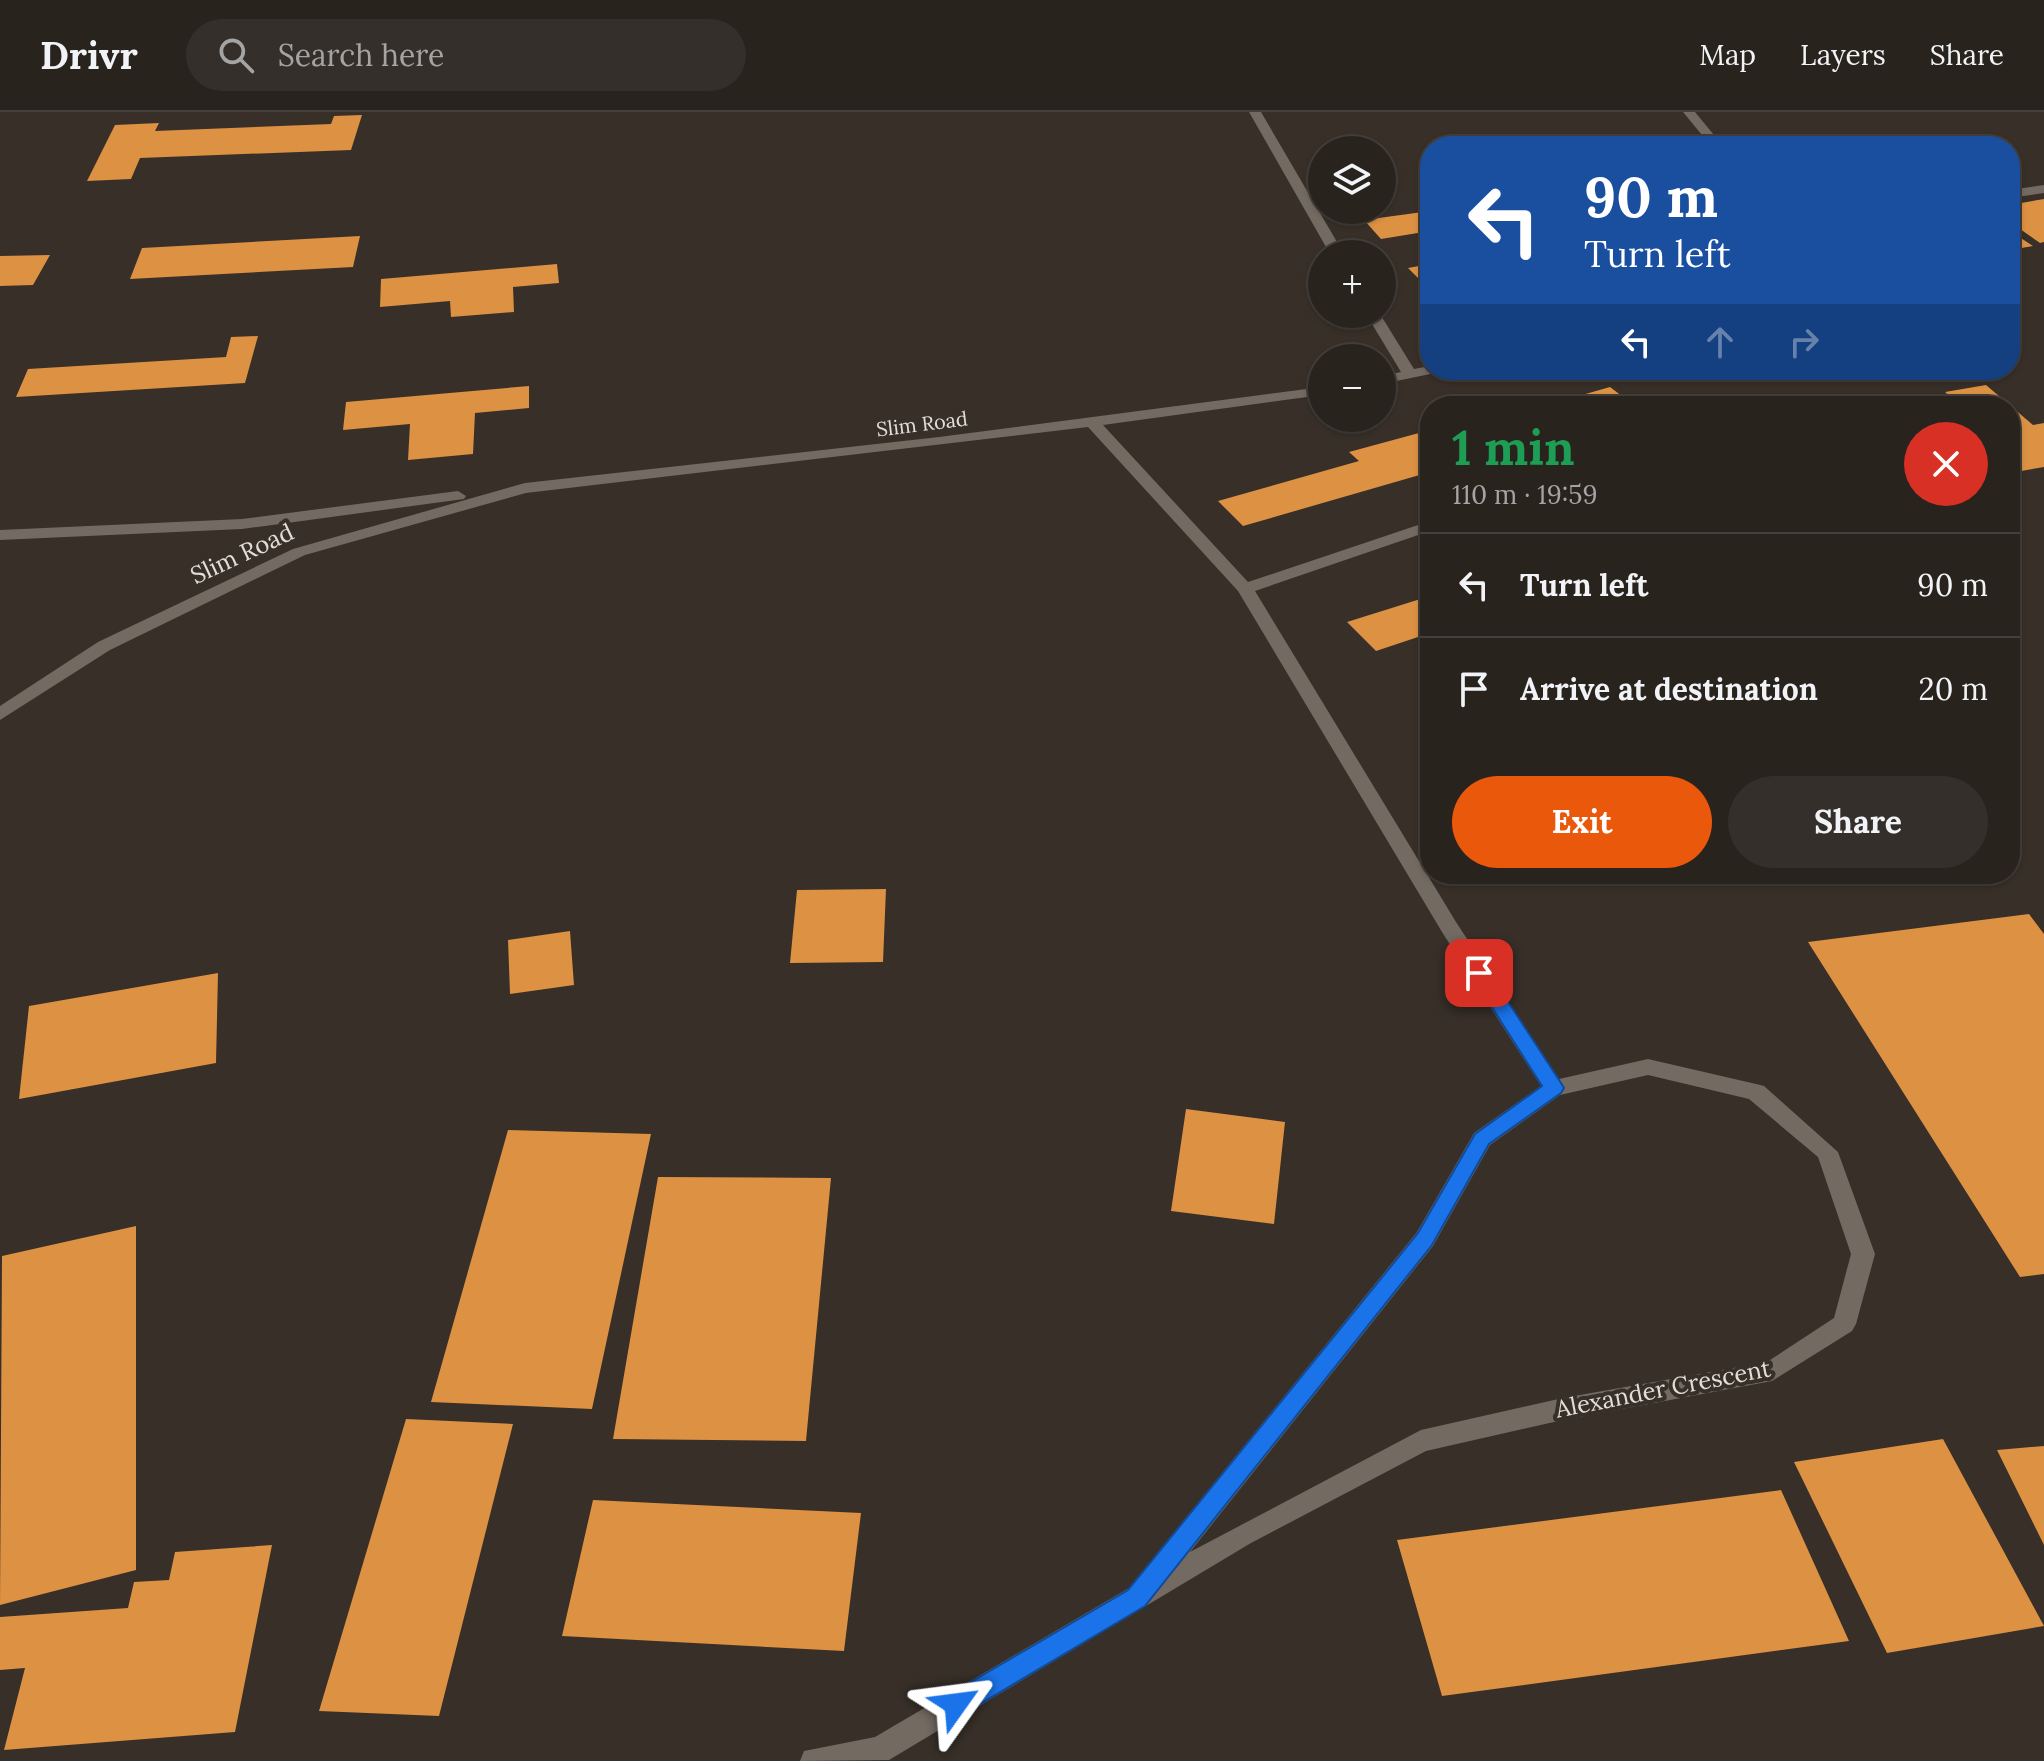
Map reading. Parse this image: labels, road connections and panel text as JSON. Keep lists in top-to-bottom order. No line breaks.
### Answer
{"streets":{"lane":["Slim Road","Alexander Crescent"]},"page":{"header":"Drivr","search":"Search here","nav":["Map","Layers","Share"],"map_buttons":["+","−"],"turn":["90 m","Turn left"],"heading":["1 min","110 m · 19:59"],"list":[{"name":"Turn left","value":"90 m"},{"name":"Arrive at destination","value":"20 m"}],"buttons":["Exit","Share"]}}
